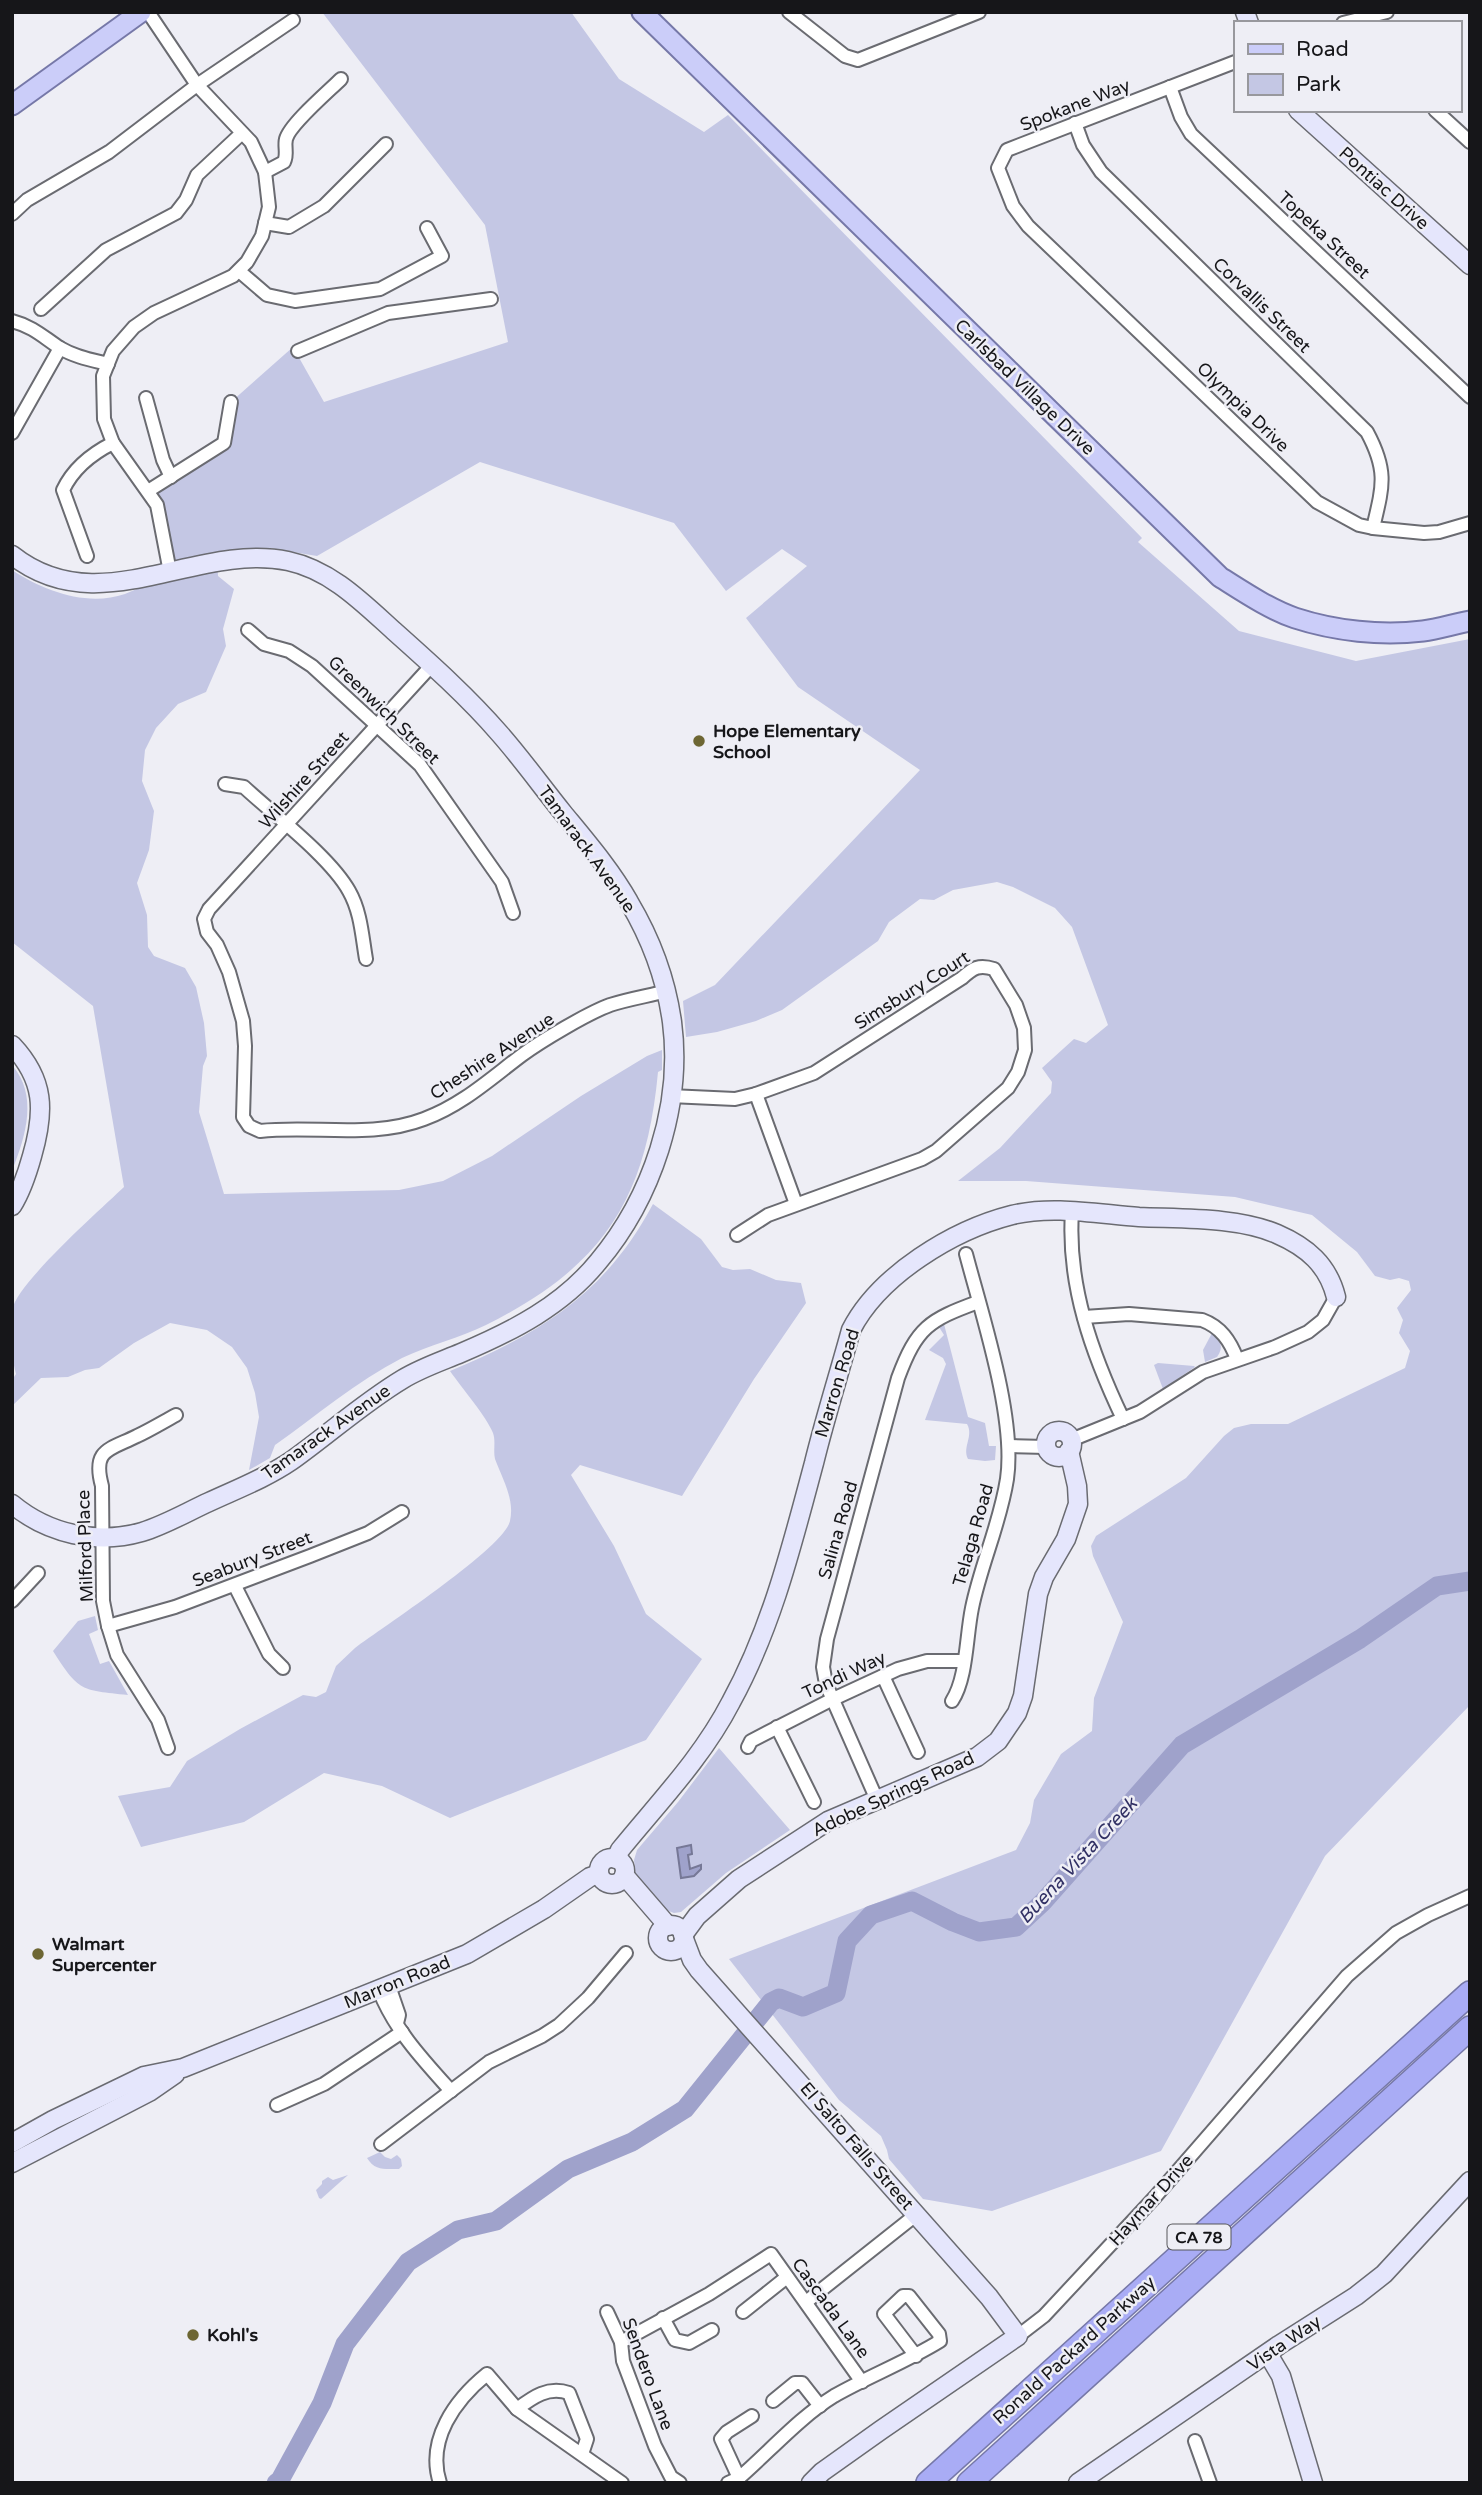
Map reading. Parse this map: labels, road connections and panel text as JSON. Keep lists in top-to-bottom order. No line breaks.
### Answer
{"streets":{"highway":["CA 78","Ronald Packard Parkway"],"main road":["Carlsbad Village Drive"],"street":["Spokane Way","Pontiac Drive","Topeka Street","Corvallis Street","Olympia Drive","Greenwich Street","Wilshire Street","Tamarack Avenue","Simsbury Court","Cheshire Avenue","Marron Road","Salina Road","Telaga Road","Milford Place","Seabury Street","Tondi Way","Adobe Springs Road","El Salto Falls Street","Haymar Drive","Cascada Lane","Vista Way","Sendero Lane"]},"crossings":[["Spokane Way","Topeka Street"],["Spokane Way","Corvallis Street"],["Spokane Way","Olympia Drive"],["Corvallis Street","Olympia Drive"],["Greenwich Street","Wilshire Street"],["Wilshire Street","Tamarack Avenue"],["Wilshire Street","Cheshire Avenue"],["Tamarack Avenue","Simsbury Court"],["Tamarack Avenue","Cheshire Avenue"],["Tamarack Avenue","Milford Place"],["Marron Road","El Salto Falls Street"],["Salina Road","Telaga Road"],["Salina Road","Tondi Way"],["Salina Road","Adobe Springs Road"],["Telaga Road","Tondi Way"],["Milford Place","Seabury Street"],["Adobe Springs Road","El Salto Falls Street"],["El Salto Falls Street","Haymar Drive"]],"water":["Buena Vista Creek"],"places":["Hope Elementary School","Walmart Supercenter","Kohl's"],"legend":["Road","Park"]}
